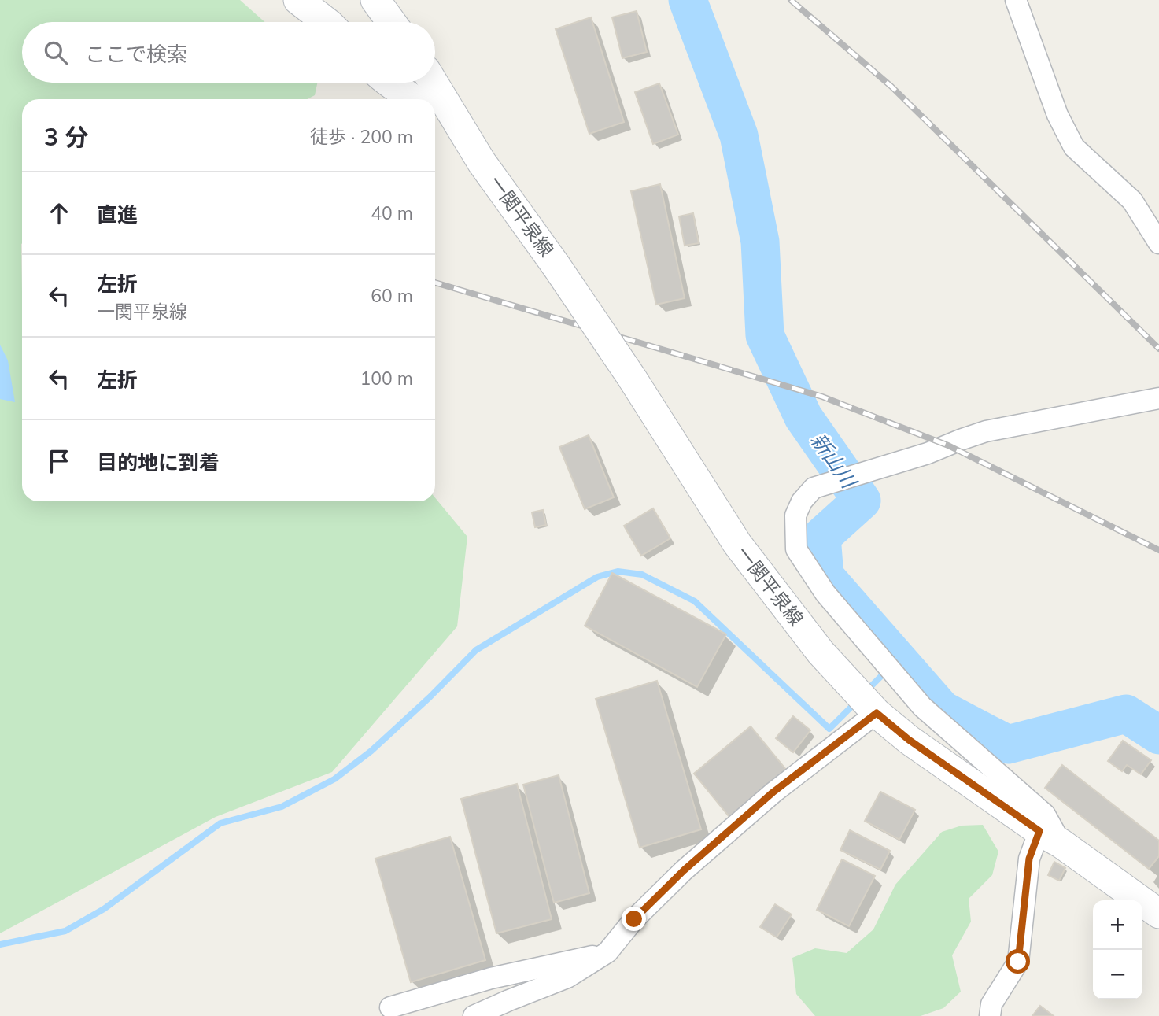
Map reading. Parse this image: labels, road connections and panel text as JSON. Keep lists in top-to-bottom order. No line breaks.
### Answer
{"streets":{"main road":["一関平泉線"]},"water":["新山川"],"page":{"search":"ここで検索","heading":["3 分","徒歩 · 200 m"],"list":[["直進","40 m"],["左折","一関平泉線","60 m"],["左折","100 m"],"目的地に到着"],"map_buttons":["+","−"]}}
